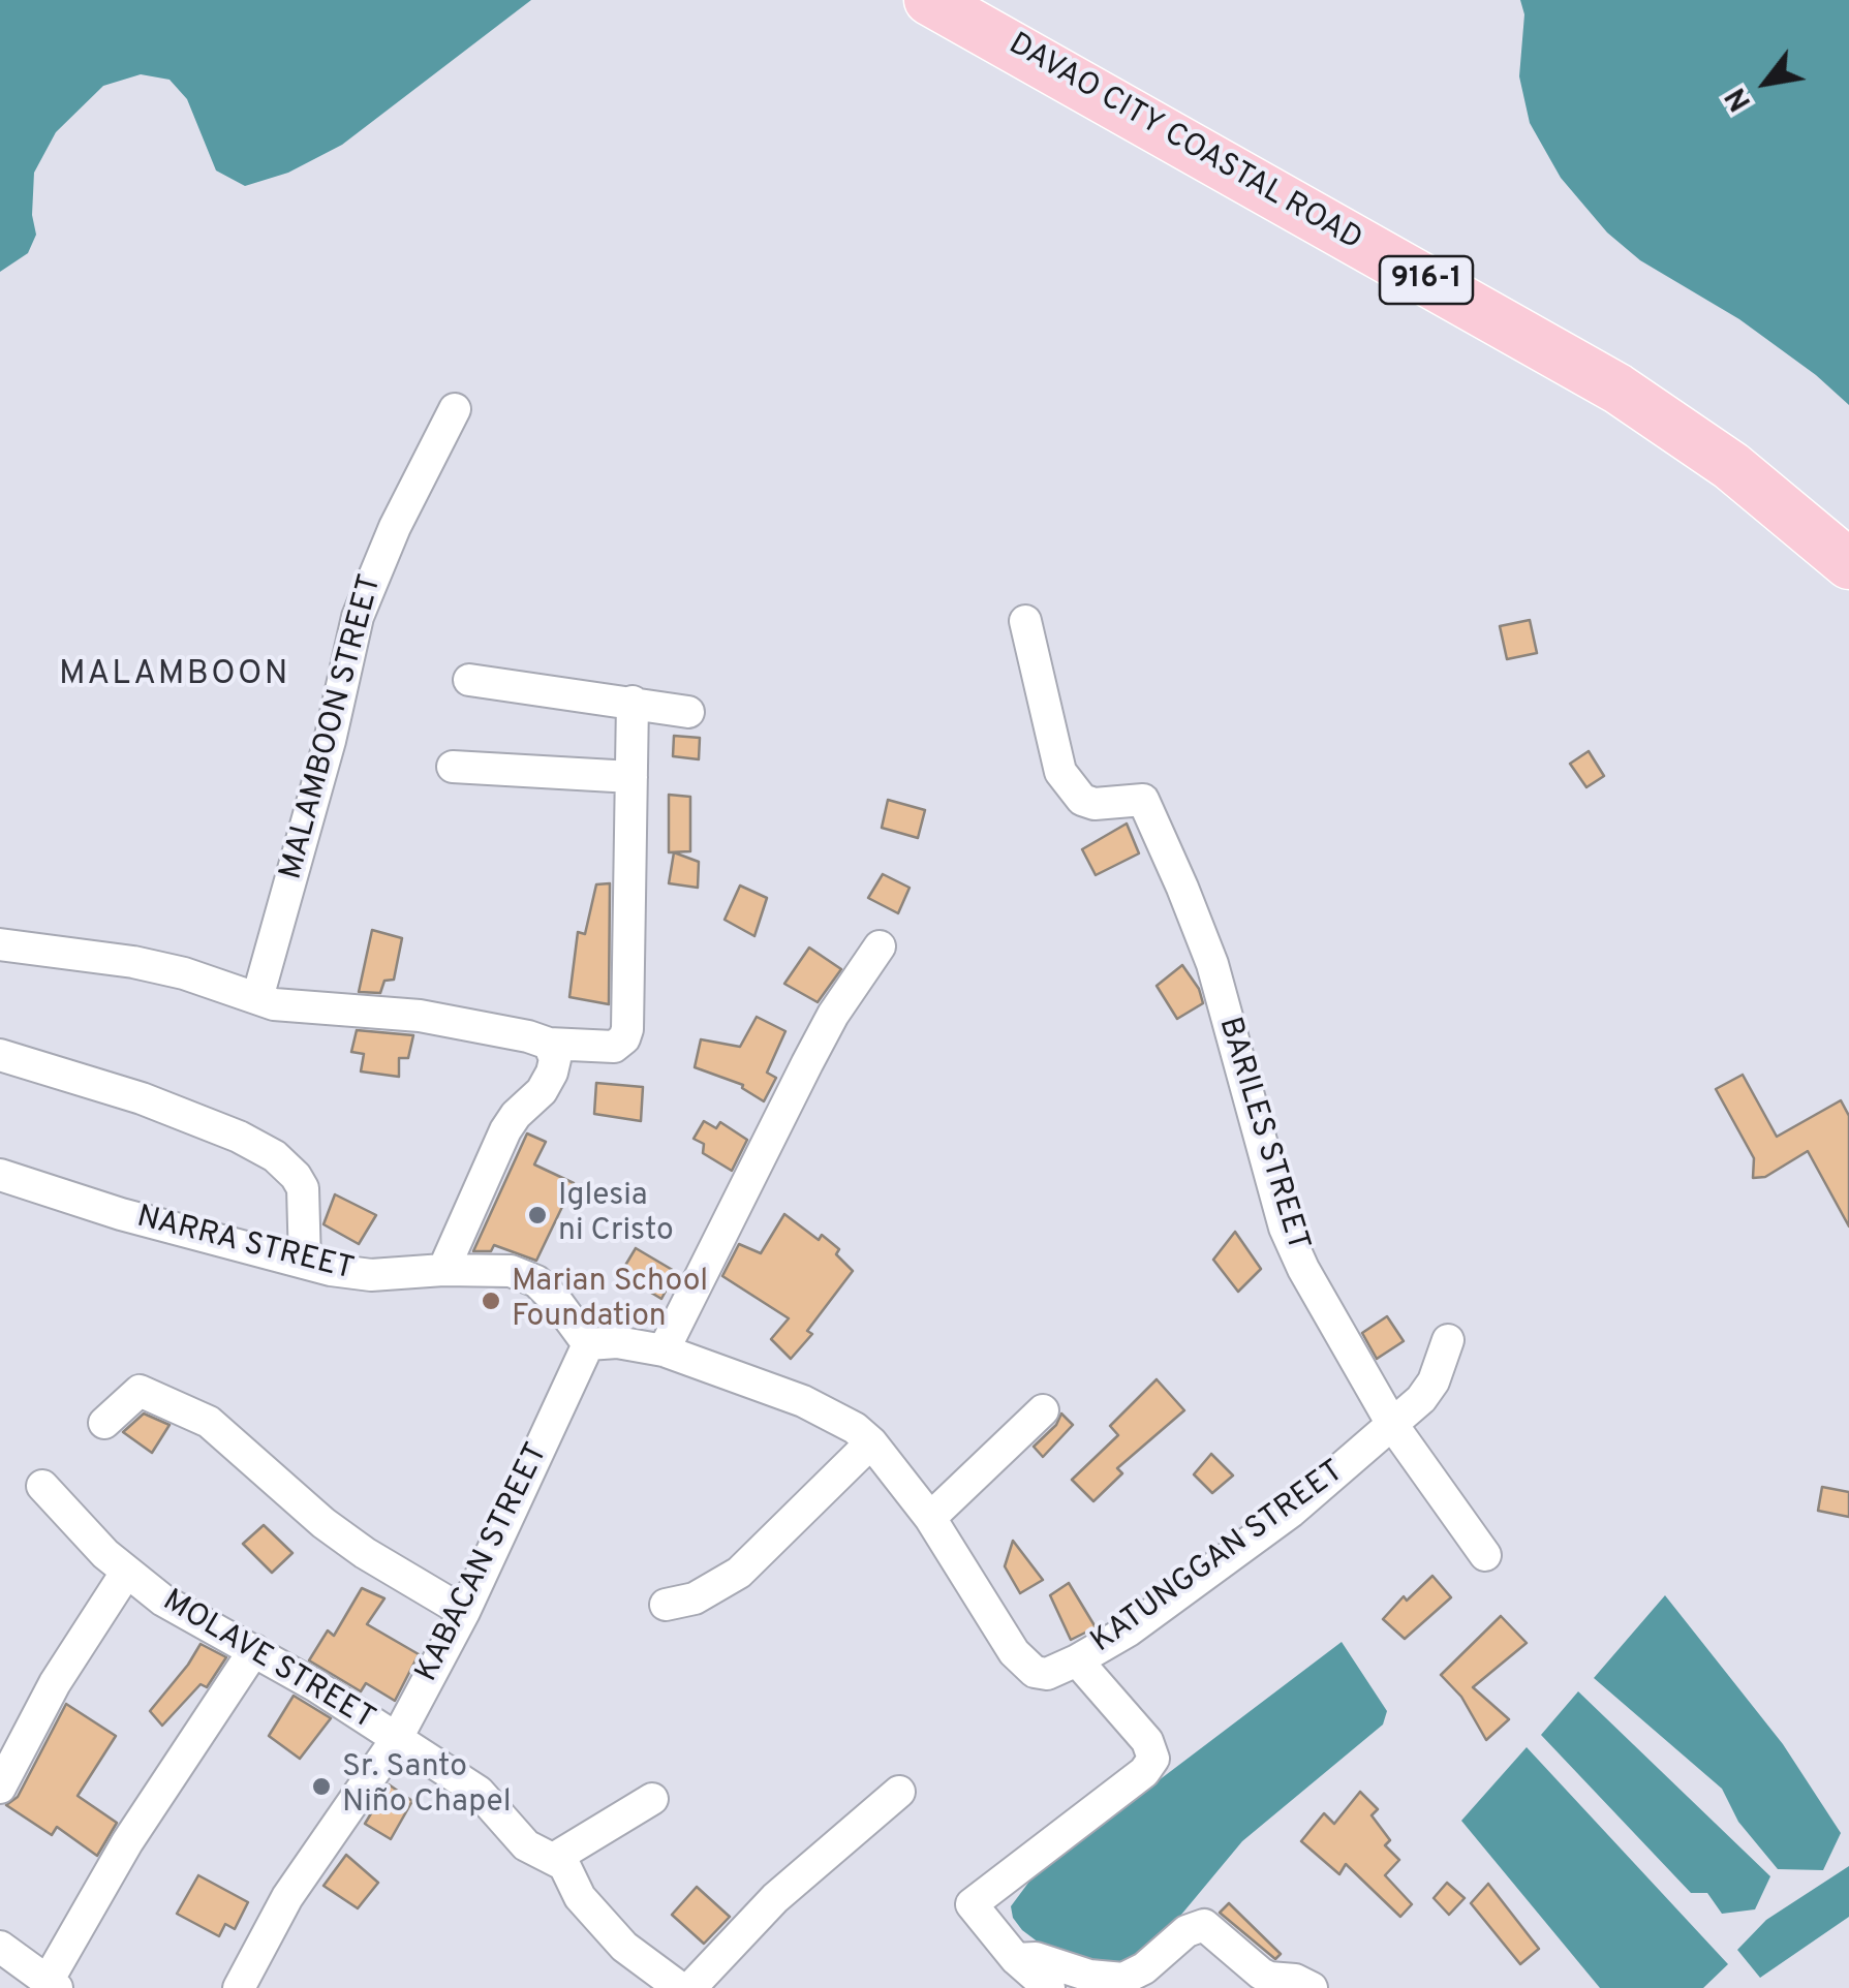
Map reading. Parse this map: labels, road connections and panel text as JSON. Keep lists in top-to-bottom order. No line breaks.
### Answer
{"streets":{"main road":["DAVAO CITY COASTAL ROAD","916-1"],"street":["MALAMBOON STREET","BARILES STREET","NARRA STREET","KATUNGGAN STREET","KABACAN STREET","MOLAVE STREET"]},"crossings":[["BARILES STREET","KATUNGGAN STREET"],["NARRA STREET","KABACAN STREET"],["KABACAN STREET","MOLAVE STREET"]],"districts":["MALAMBOON"],"places":["Iglesia ni Cristo","Marian School Foundation","Sr. Santo Niño Chapel"],"north":"bottom left"}
